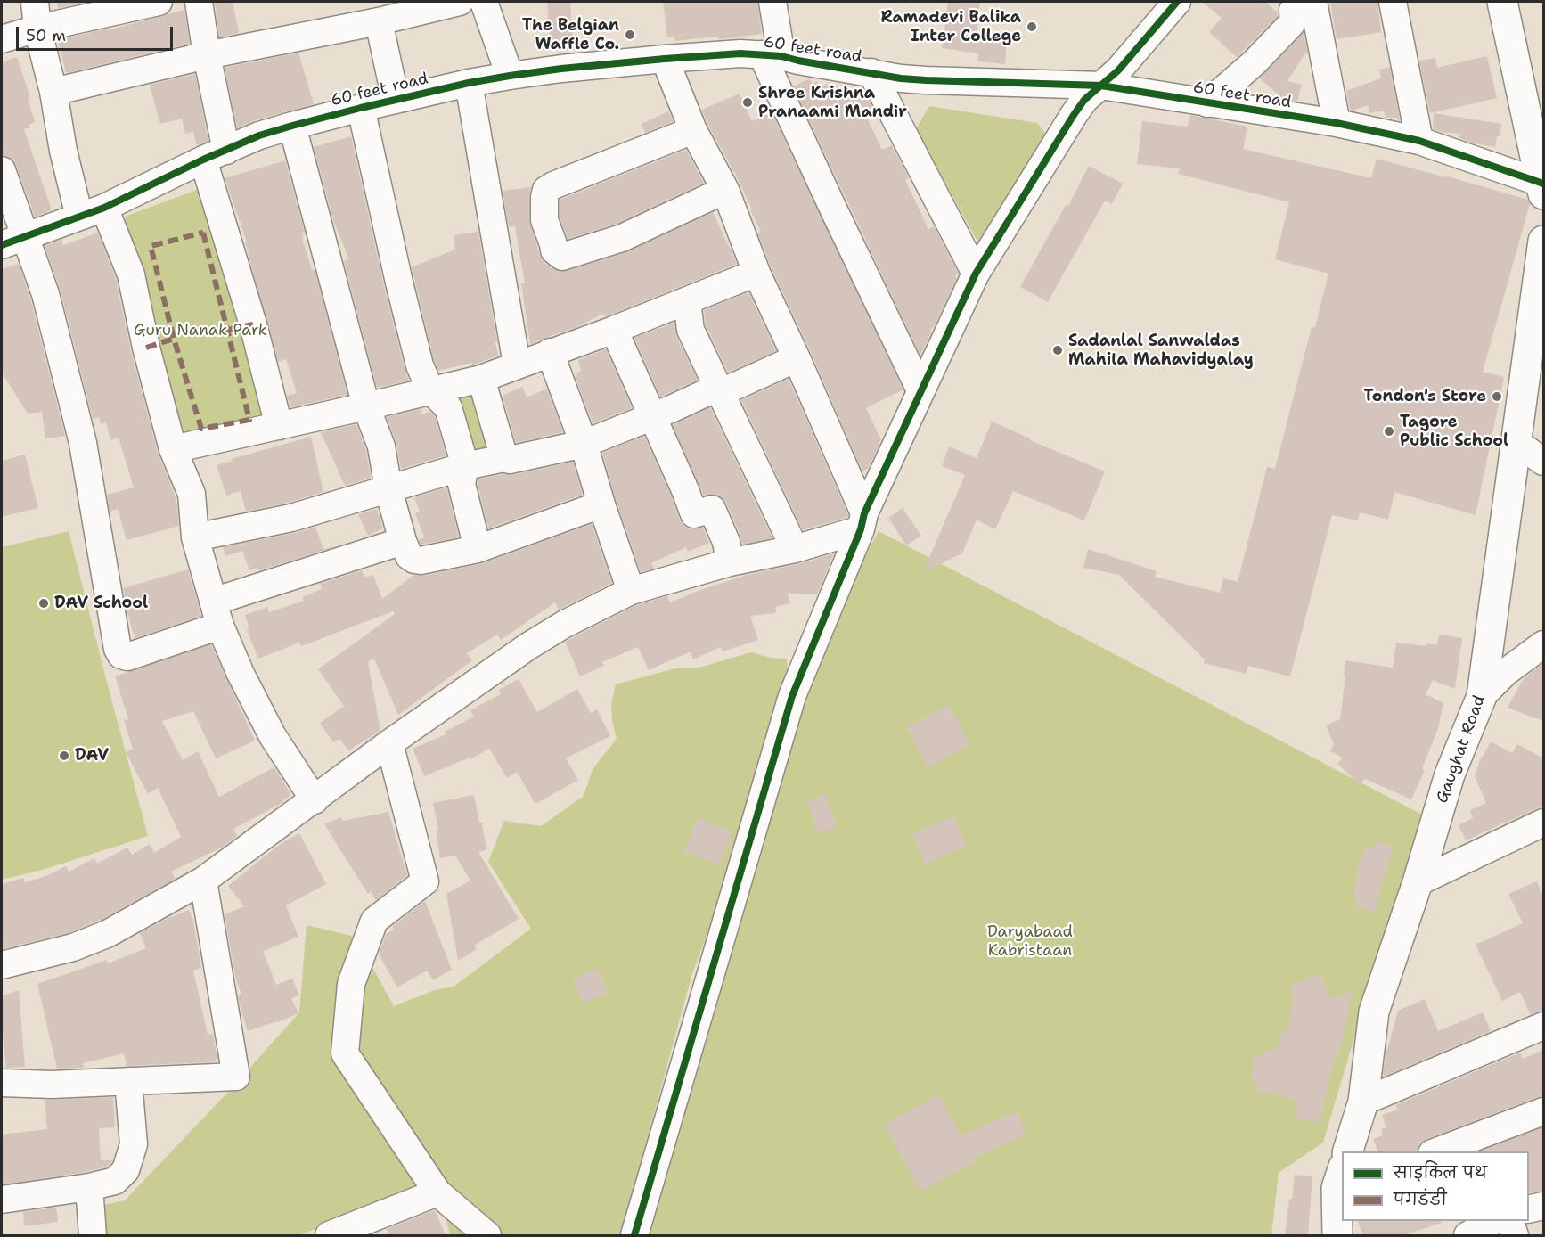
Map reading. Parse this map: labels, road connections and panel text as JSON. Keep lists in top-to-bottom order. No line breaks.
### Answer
{"streets":{"main road":["Gaughat Road"],"street":["60 feet road"]},"parks":["Guru Nanak Park","Daryabaad Kabristaan"],"places":["Ramadevi Balika Inter College","The Belgian Waffle Co.","Shree Krishna Pranaami Mandir","Sadanlal Sanwaldas Mahila Mahavidyalay","Tondon's Store","Tagore Public School","DAV School","DAV"],"legend":["साइकिल पथ","पगडंडी"],"scale_bar":"50 m"}
